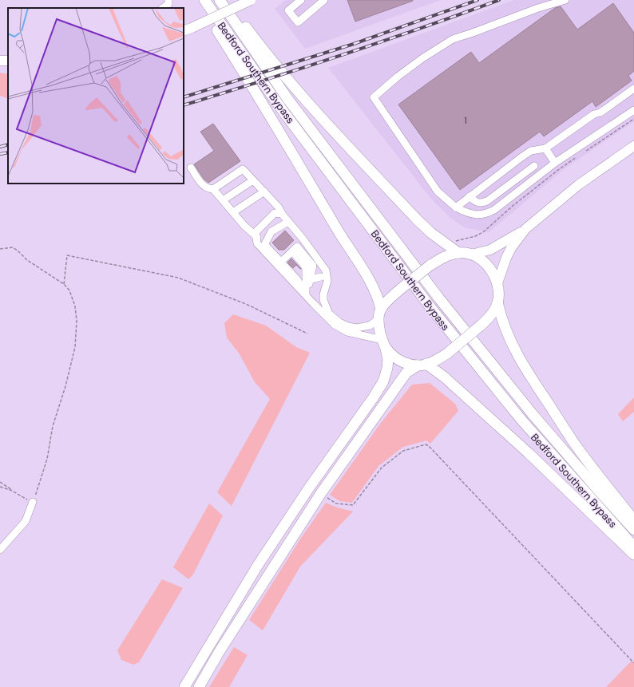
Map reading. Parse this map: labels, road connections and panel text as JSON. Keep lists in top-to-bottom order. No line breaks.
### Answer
{"streets":{"highway":["Bedford Southern Bypass"]},"house_numbers":["1"]}
